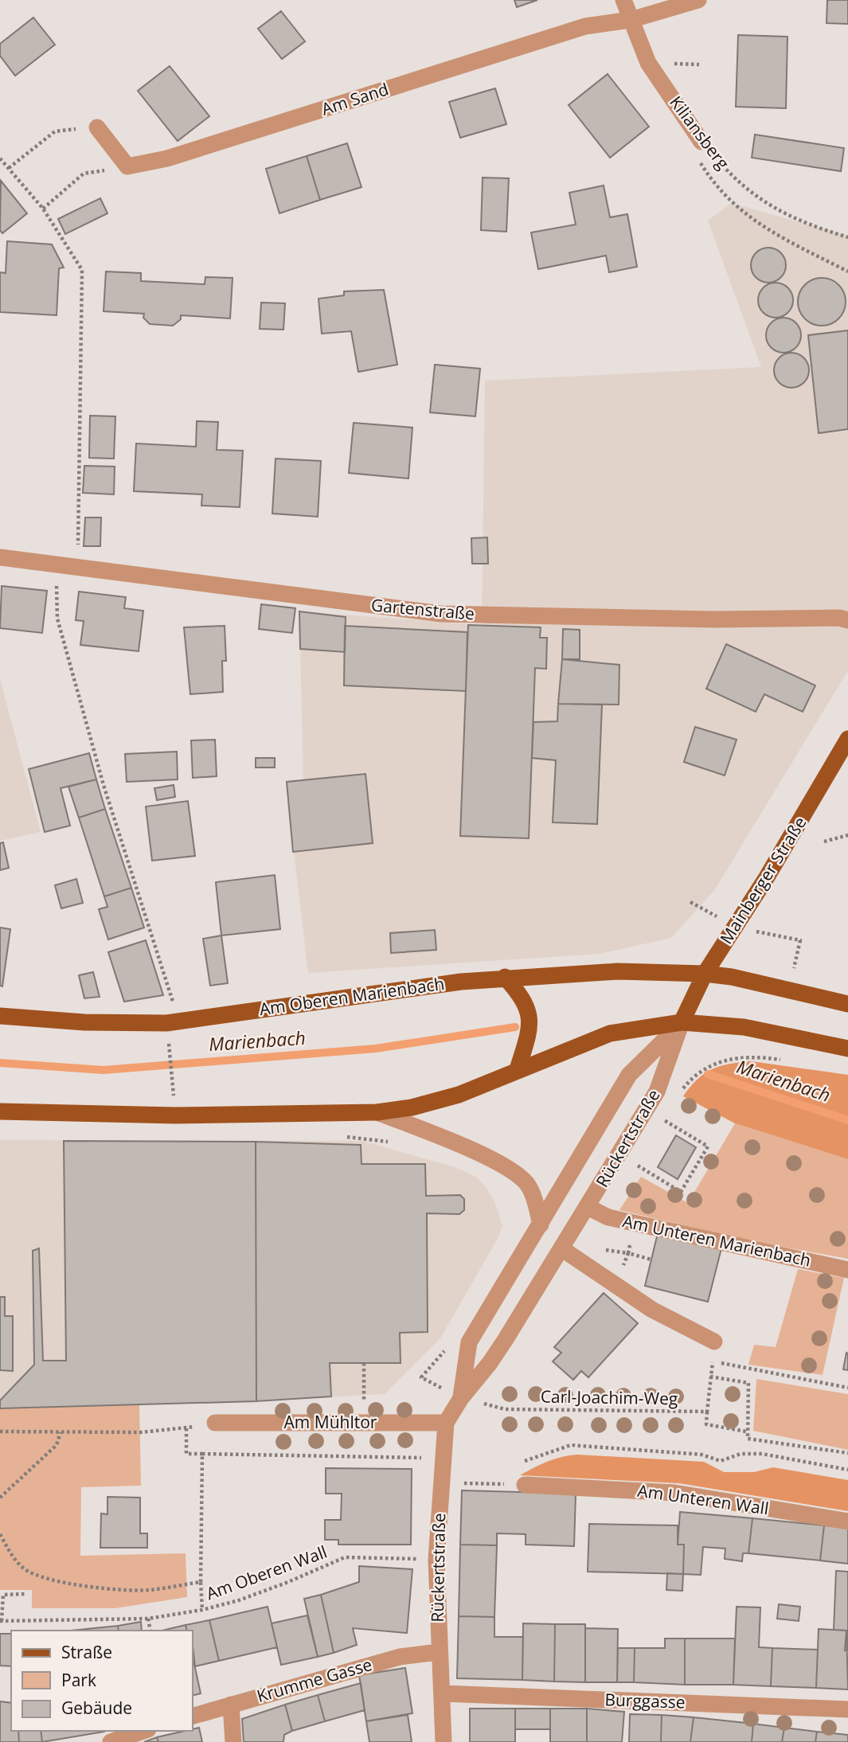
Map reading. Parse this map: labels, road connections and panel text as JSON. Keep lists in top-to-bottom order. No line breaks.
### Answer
{"streets":{"main road":["Mainberger Straße","Am Oberen Marienbach"],"street":["Am Sand","Kiliansberg","Gartenstraße","Rückertstraße","Am Unteren Marienbach","Am Mühltor","Am Unteren Wall","Krumme Gasse","Burggasse"],"path":["Carl-Joachim-Weg","Am Oberen Wall"]},"crossings":[["Am Sand","Kiliansberg"],["Mainberger Straße","Am Oberen Marienbach"],["Mainberger Straße","Rückertstraße"],["Rückertstraße","Am Unteren Marienbach"],["Rückertstraße","Carl-Joachim-Weg"],["Rückertstraße","Am Mühltor"],["Rückertstraße","Krumme Gasse"],["Rückertstraße","Burggasse"]],"water":["Marienbach"],"legend":["Straße","Park","Gebäude"]}
